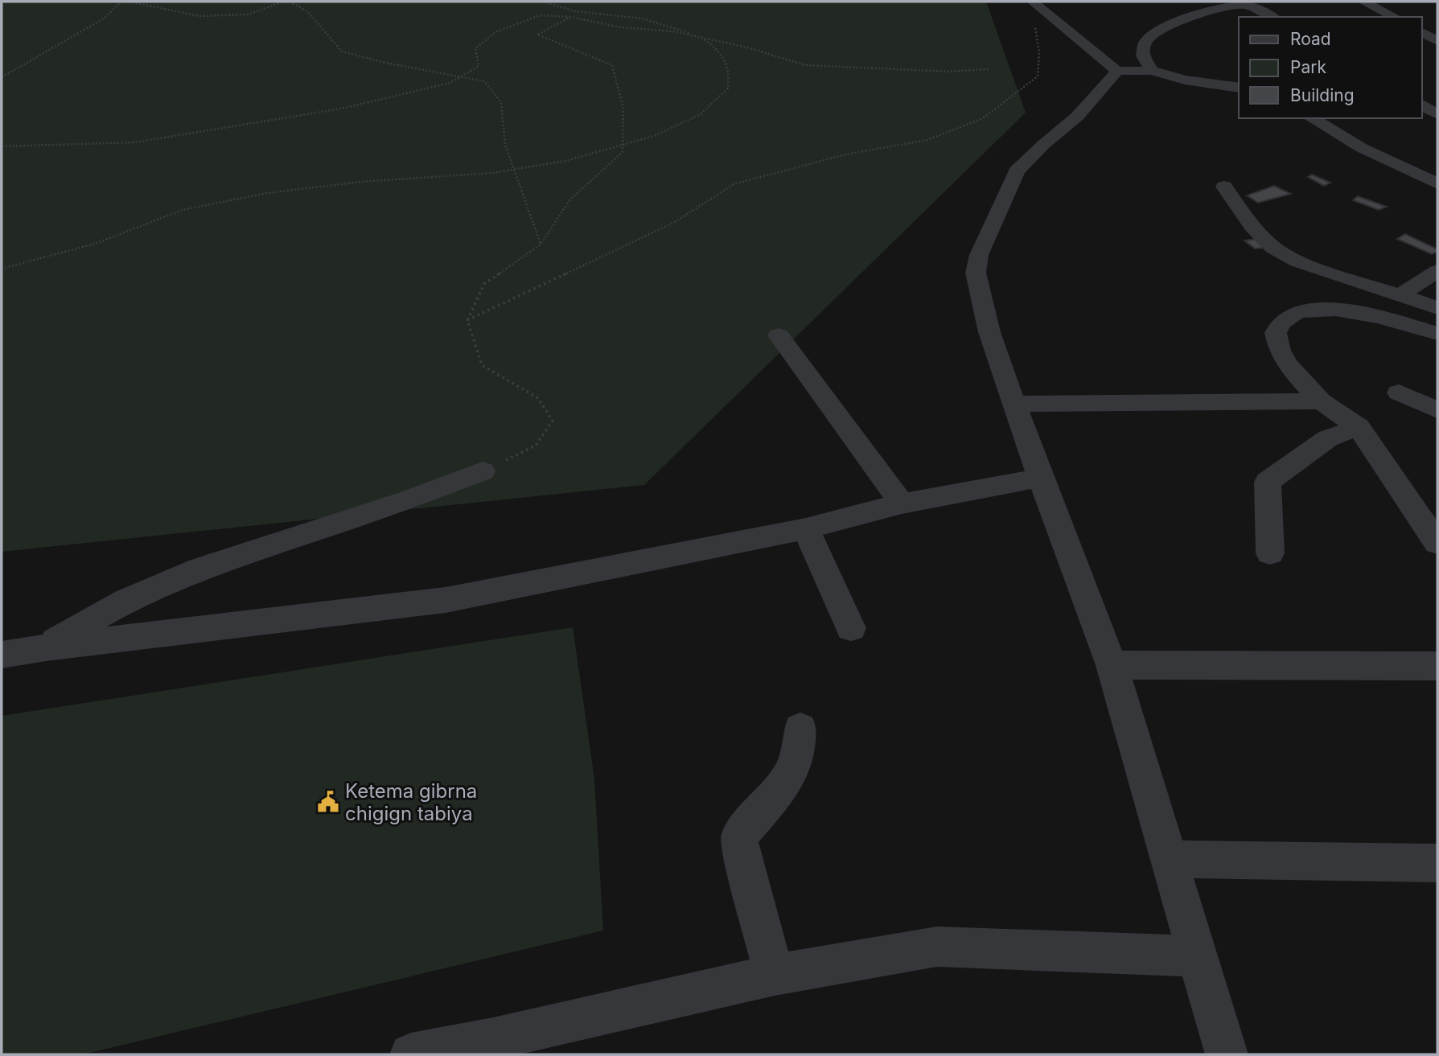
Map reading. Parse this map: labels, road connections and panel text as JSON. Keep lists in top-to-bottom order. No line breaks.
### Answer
{"places":{"public building":["Ketema gibrna chigign tabiya"]},"legend":["Road","Park","Building"]}
